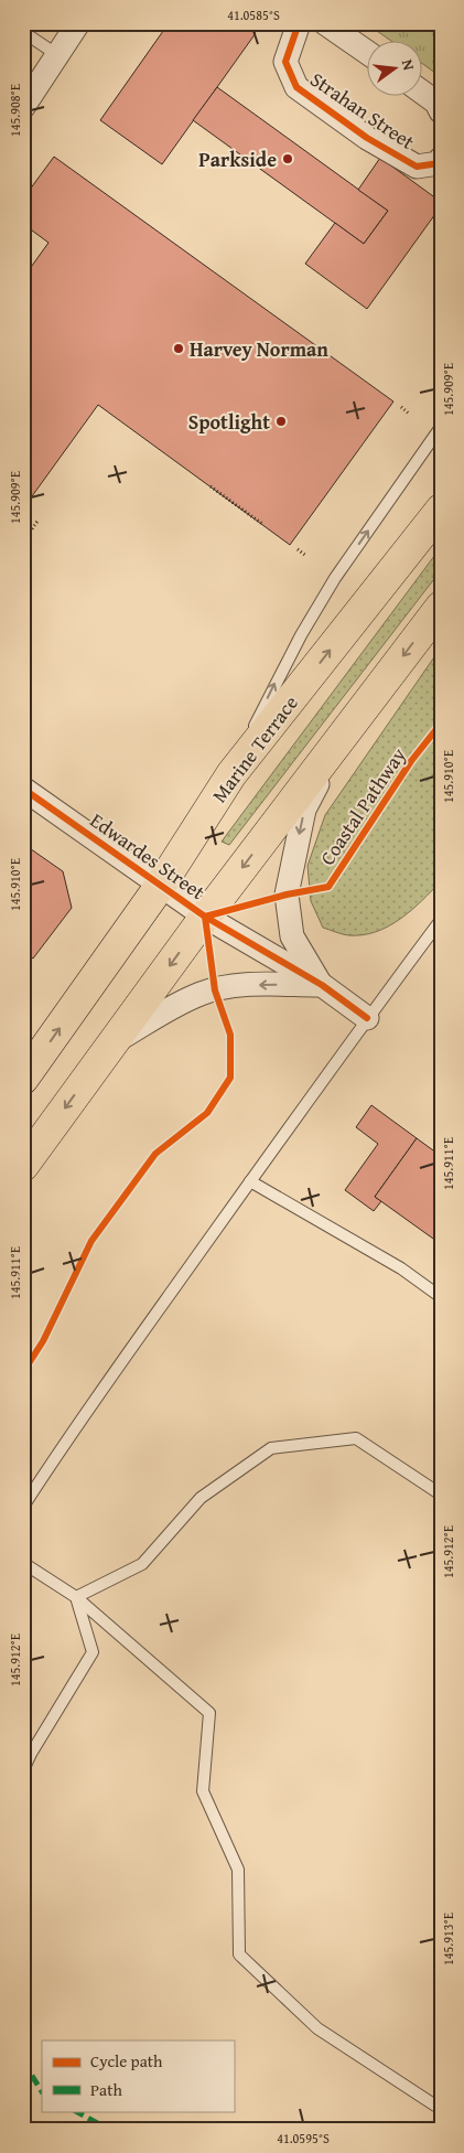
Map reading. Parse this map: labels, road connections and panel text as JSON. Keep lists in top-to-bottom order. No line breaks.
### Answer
{"streets":{"highway":["Marine Terrace"],"street":["Strahan Street","Edwardes Street"],"cycle path":["Coastal Pathway"]},"crossings":[["Marine Terrace","Edwardes Street"]],"places":["Parkside","Harvey Norman","Spotlight"],"legend":["Cycle path","Path"],"north":"right","coordinates":["41.0585°S","145.908°E","145.909°E","145.910°E","145.911°E","145.912°E","145.913°E","41.0595°S"]}
